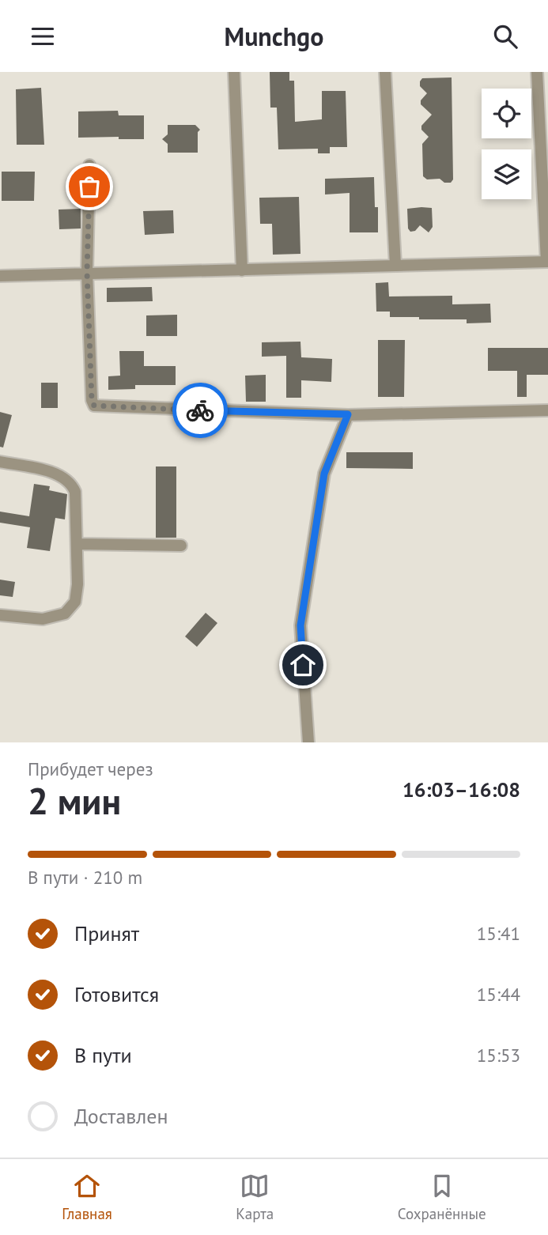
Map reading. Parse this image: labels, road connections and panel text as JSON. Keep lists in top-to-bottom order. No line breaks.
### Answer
{"page":{"header":"Munchgo","heading":["2 мин","Прибудет через","16:03–16:08"],"bar":"В пути · 210 m","list":[["Принят","15:41"],["Готовится","15:44"],["В пути","15:53"],"Доставлен"],"tabs":["Главная","Карта","Сохранённые"]}}
